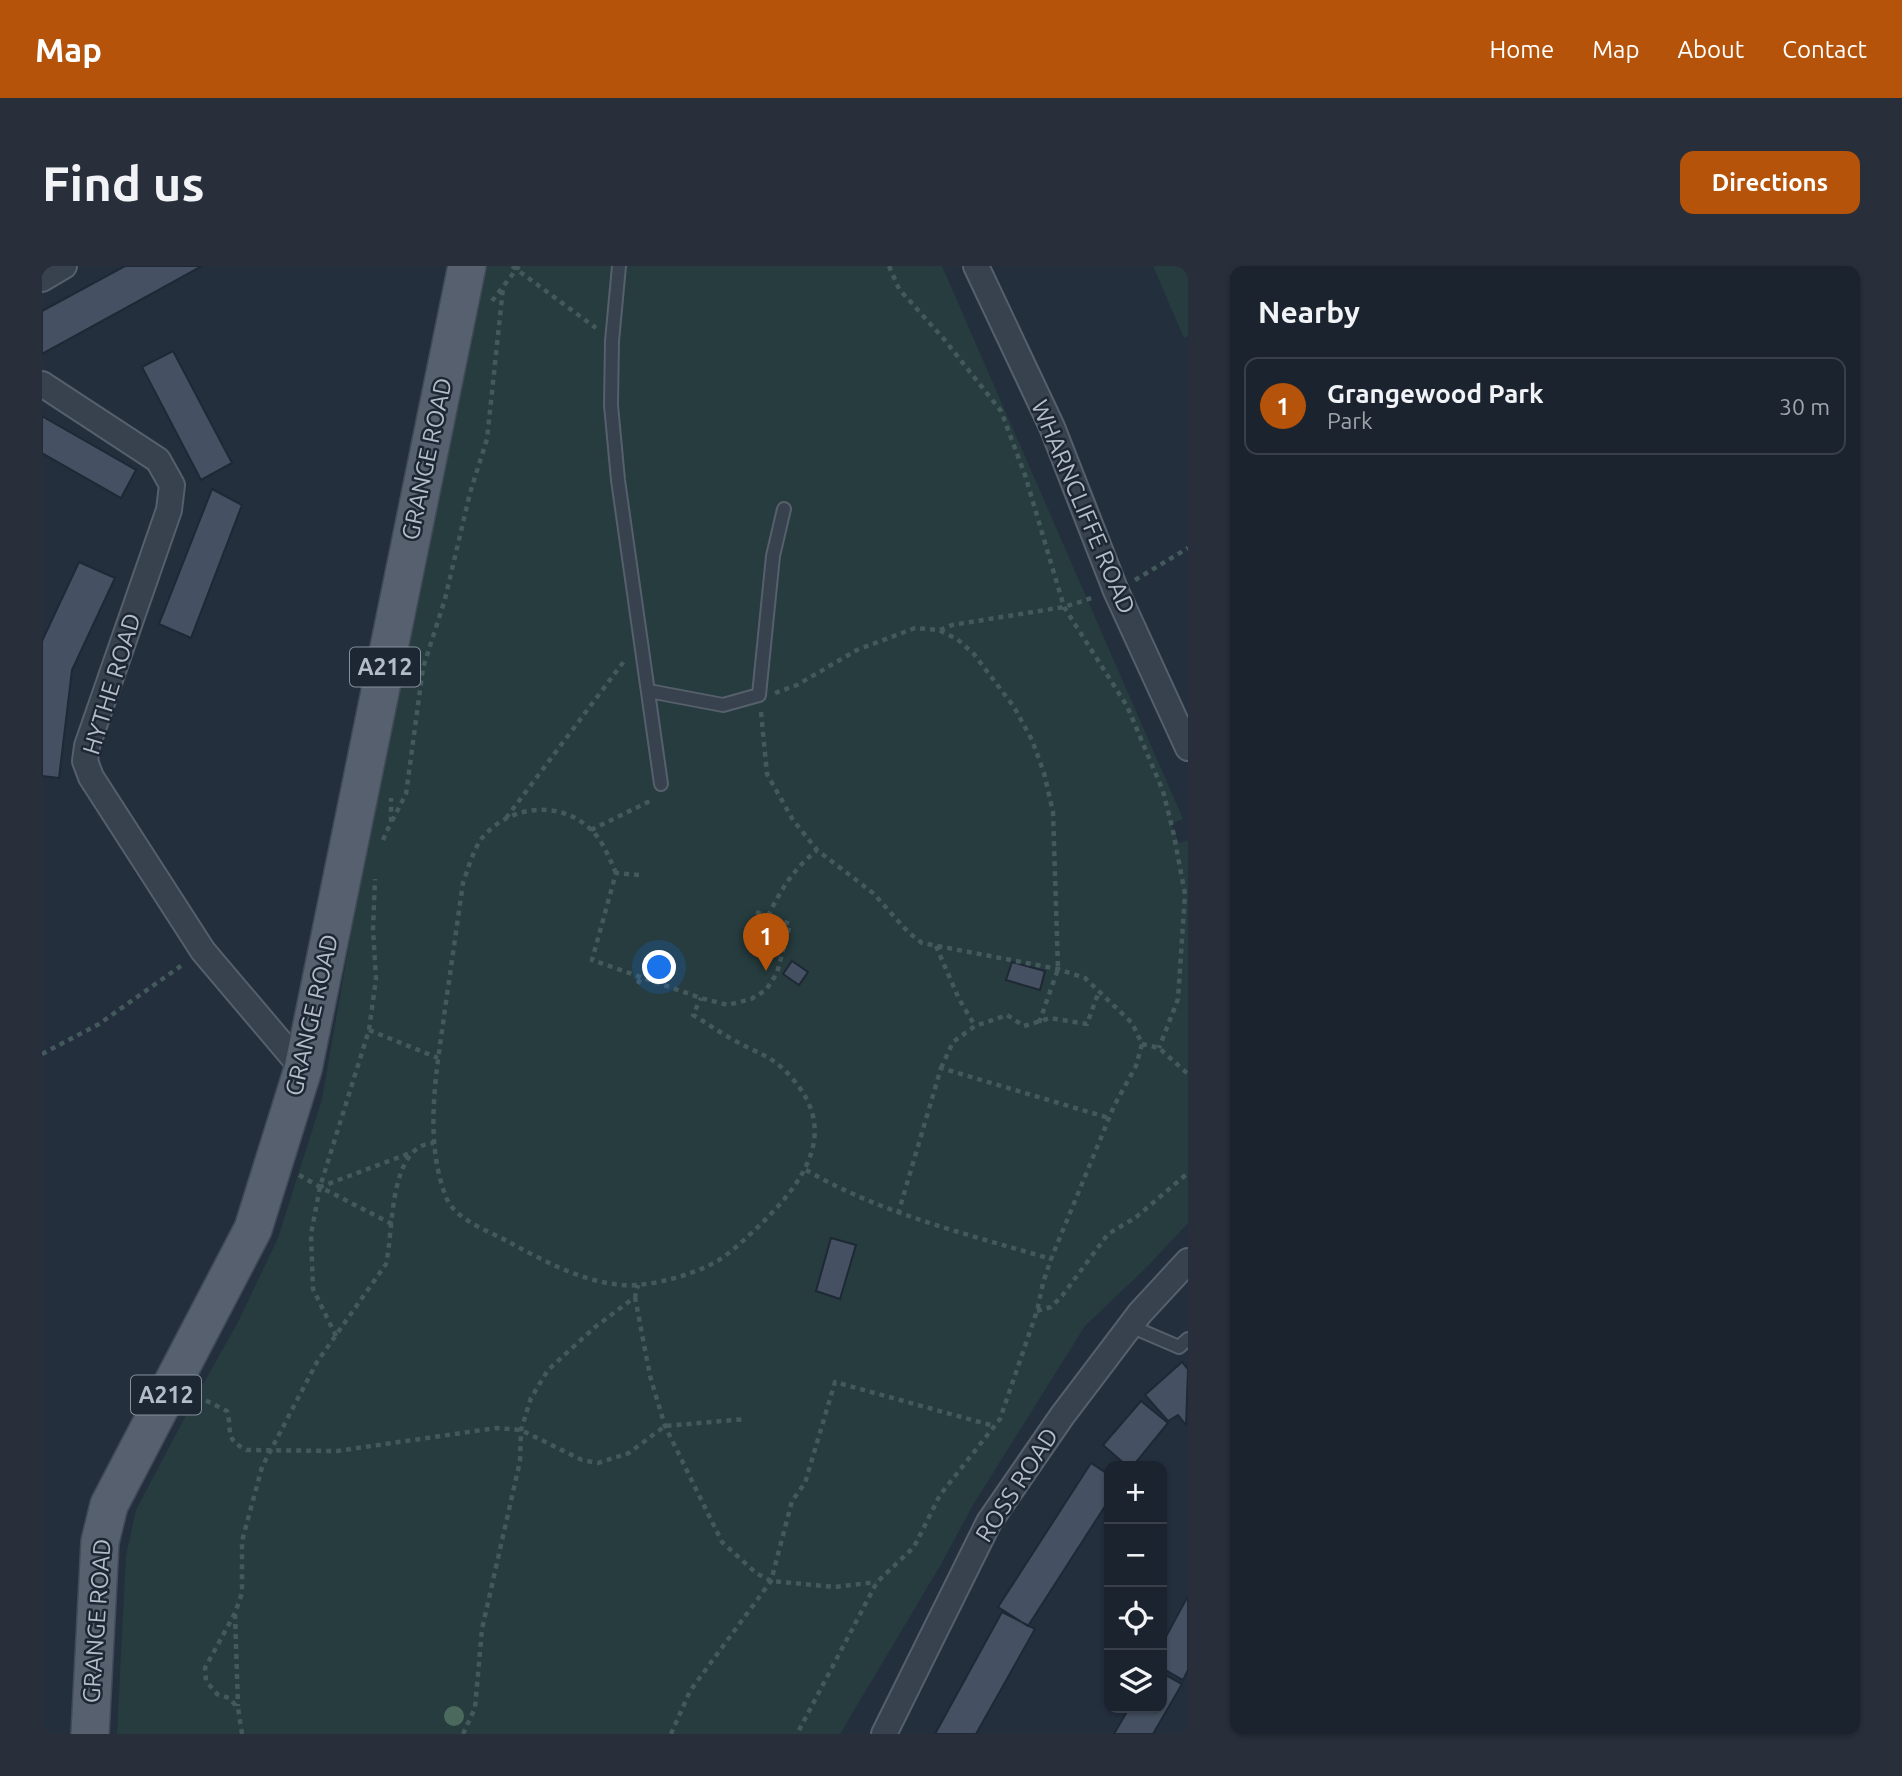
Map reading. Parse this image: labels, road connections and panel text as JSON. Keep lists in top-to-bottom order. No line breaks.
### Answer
{"streets":{"main road":["GRANGE ROAD","A212"],"street":["WHARNCLIFFE ROAD","HYTHE ROAD","ROSS ROAD"]},"crossings":[["GRANGE ROAD","HYTHE ROAD"]],"page":{"header":"Map","nav":["Home","Map","About","Contact"],"buttons":"Directions","title":"Find us","heading":"Nearby","list":[{"mark":"1","name":"Grangewood Park","note":"Park","value":"30 m"}],"pins":"1","map_buttons":["+","−"]}}
